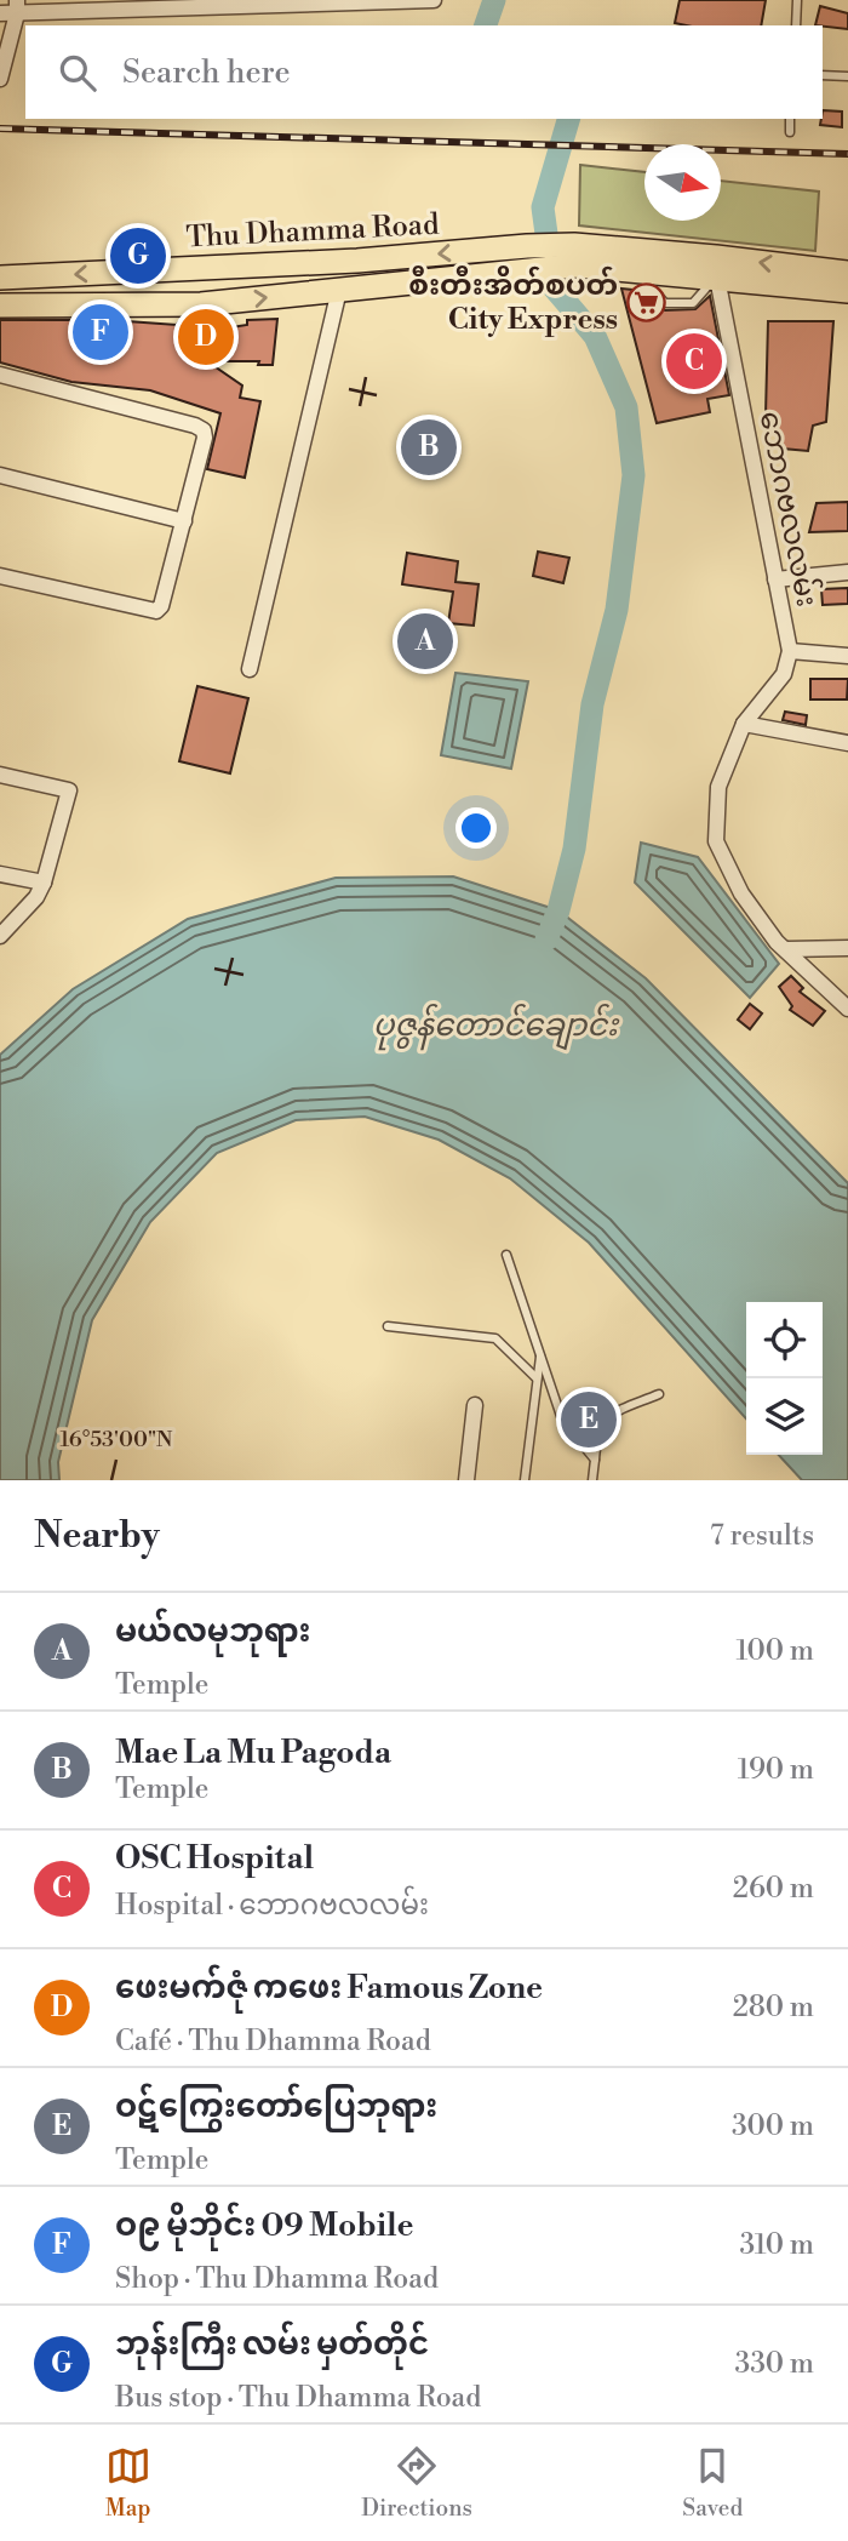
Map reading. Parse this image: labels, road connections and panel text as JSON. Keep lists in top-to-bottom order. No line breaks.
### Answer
{"streets":{"main road":["Thu Dhamma Road"],"street":["ဘောဂဗလလမ်း"]},"water":["ပုဇွန်တောင်ချောင်း"],"places":{"supermarket":["စီးတီးအိတ်စပတ် City Express"]},"north":"right","page":{"search":"Search here","pins":["G","F","D","C","B","A","E"],"heading":["Nearby","7 results"],"list":[{"mark":"A","name":"မယ်လမုဘုရား","note":"Temple","value":"100 m"},{"mark":"B","name":"Mae La Mu Pagoda","note":"Temple","value":"190 m"},{"mark":"C","name":"OSC Hospital","note":"Hospital · ဘောဂဗလလမ်း","value":"260 m"},{"mark":"D","name":"ဖေးမက်ဇုံ ကဖေး Famous Zone","note":"Café · Thu Dhamma Road","value":"280 m"},{"mark":"E","name":"ဝဋ်ကြွေးတော်ပြေဘုရား","note":"Temple","value":"300 m"},{"mark":"F","name":"ဝ၉ မိုဘိုင်း 09 Mobile","note":"Shop · Thu Dhamma Road","value":"310 m"},{"mark":"G","name":"ဘုန်းကြီး လမ်း မှတ်တိုင်","note":"Bus stop · Thu Dhamma Road","value":"330 m"}],"nav":["Map","Directions","Saved"]},"coordinates":["16°53'00\"N"]}
